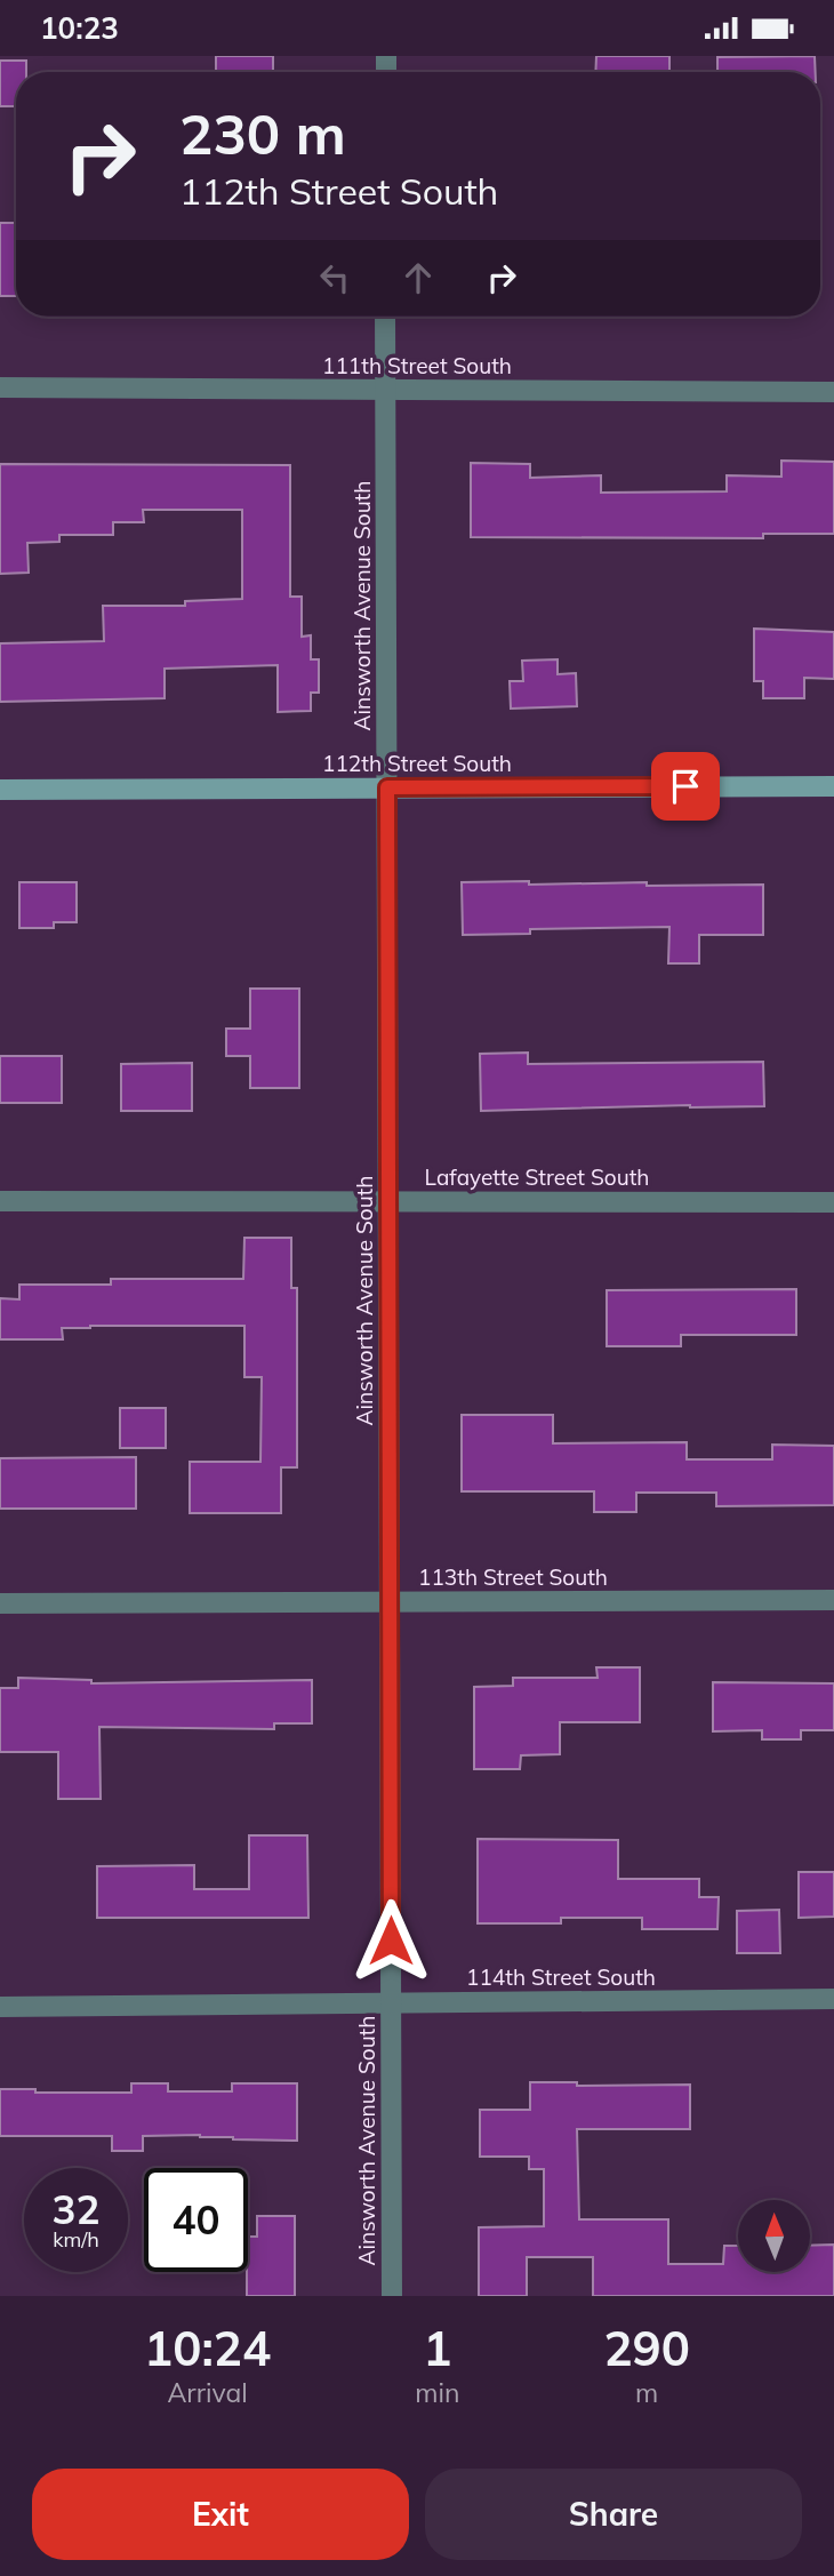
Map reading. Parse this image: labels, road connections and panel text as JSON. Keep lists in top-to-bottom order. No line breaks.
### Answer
{"streets":{"main road":["112th Street South"],"street":["111th Street South","Ainsworth Avenue South","Lafayette Street South","113th Street South","114th Street South"]},"crossings":[["111th Street South","Ainsworth Avenue South"],["Ainsworth Avenue South","112th Street South"],["Ainsworth Avenue South","Lafayette Street South"],["Ainsworth Avenue South","113th Street South"],["Ainsworth Avenue South","114th Street South"]],"north":"top","page":{"status":"10:23","turn":["230 m","112th Street South"],"speed":"32 km/h","limit":"40","eta":["10:24","Arrival","1","min","290","m"],"buttons":["Exit","Share"]}}
